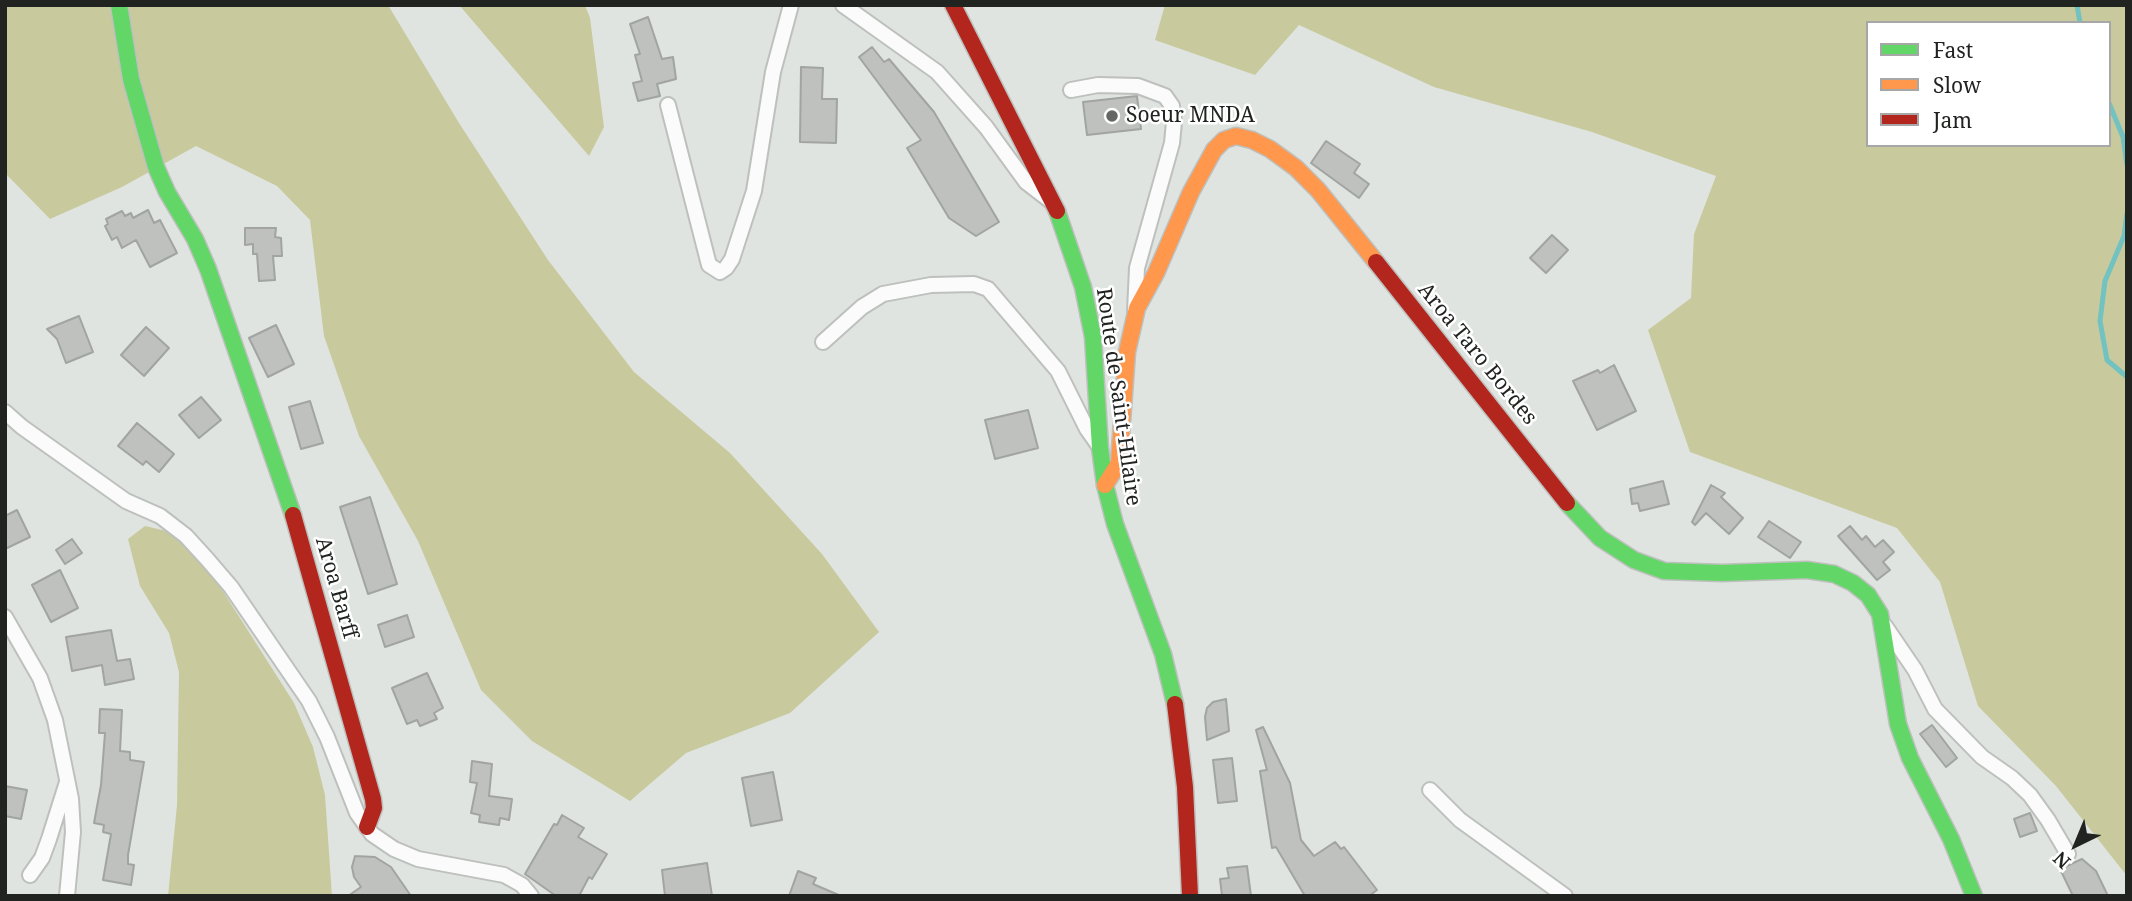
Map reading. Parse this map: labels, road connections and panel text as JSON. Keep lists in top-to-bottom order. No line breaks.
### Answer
{"streets":{"street":["Aroa Taro Bordes","Route de Saint-Hilaire","Aroa Barff"]},"crossings":[["Aroa Taro Bordes","Route de Saint-Hilaire"]],"places":["Soeur MNDA"],"legend":["Fast","Slow","Jam"],"north":"bottom left"}
